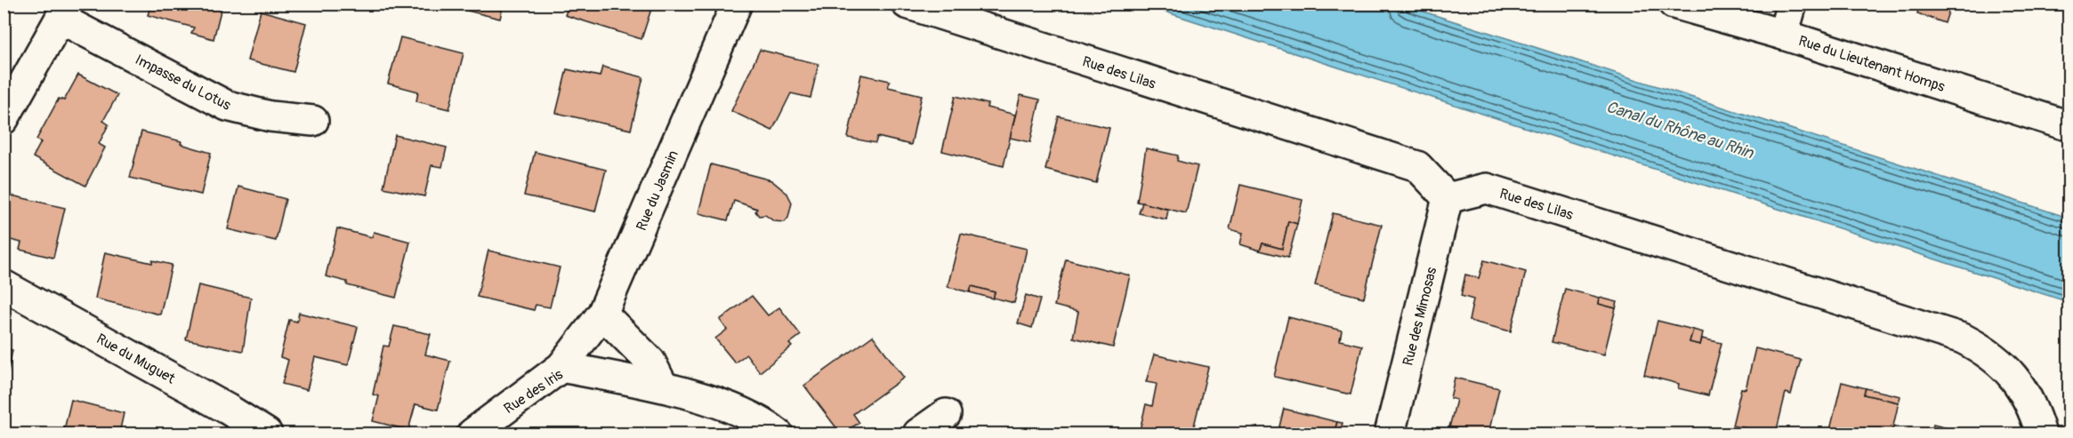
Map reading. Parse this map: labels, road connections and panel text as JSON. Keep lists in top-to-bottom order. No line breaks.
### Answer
{"streets":{"street":["Rue du Lieutenant Homps","Rue des Lilas","Impasse du Lotus","Rue du Jasmin","Rue des Mimosas","Rue du Muguet","Rue des Iris"]},"crossings":[["Rue des Lilas","Rue des Mimosas"],["Rue du Jasmin","Rue des Iris"]],"water":["Canal du Rhône au Rhin"]}
